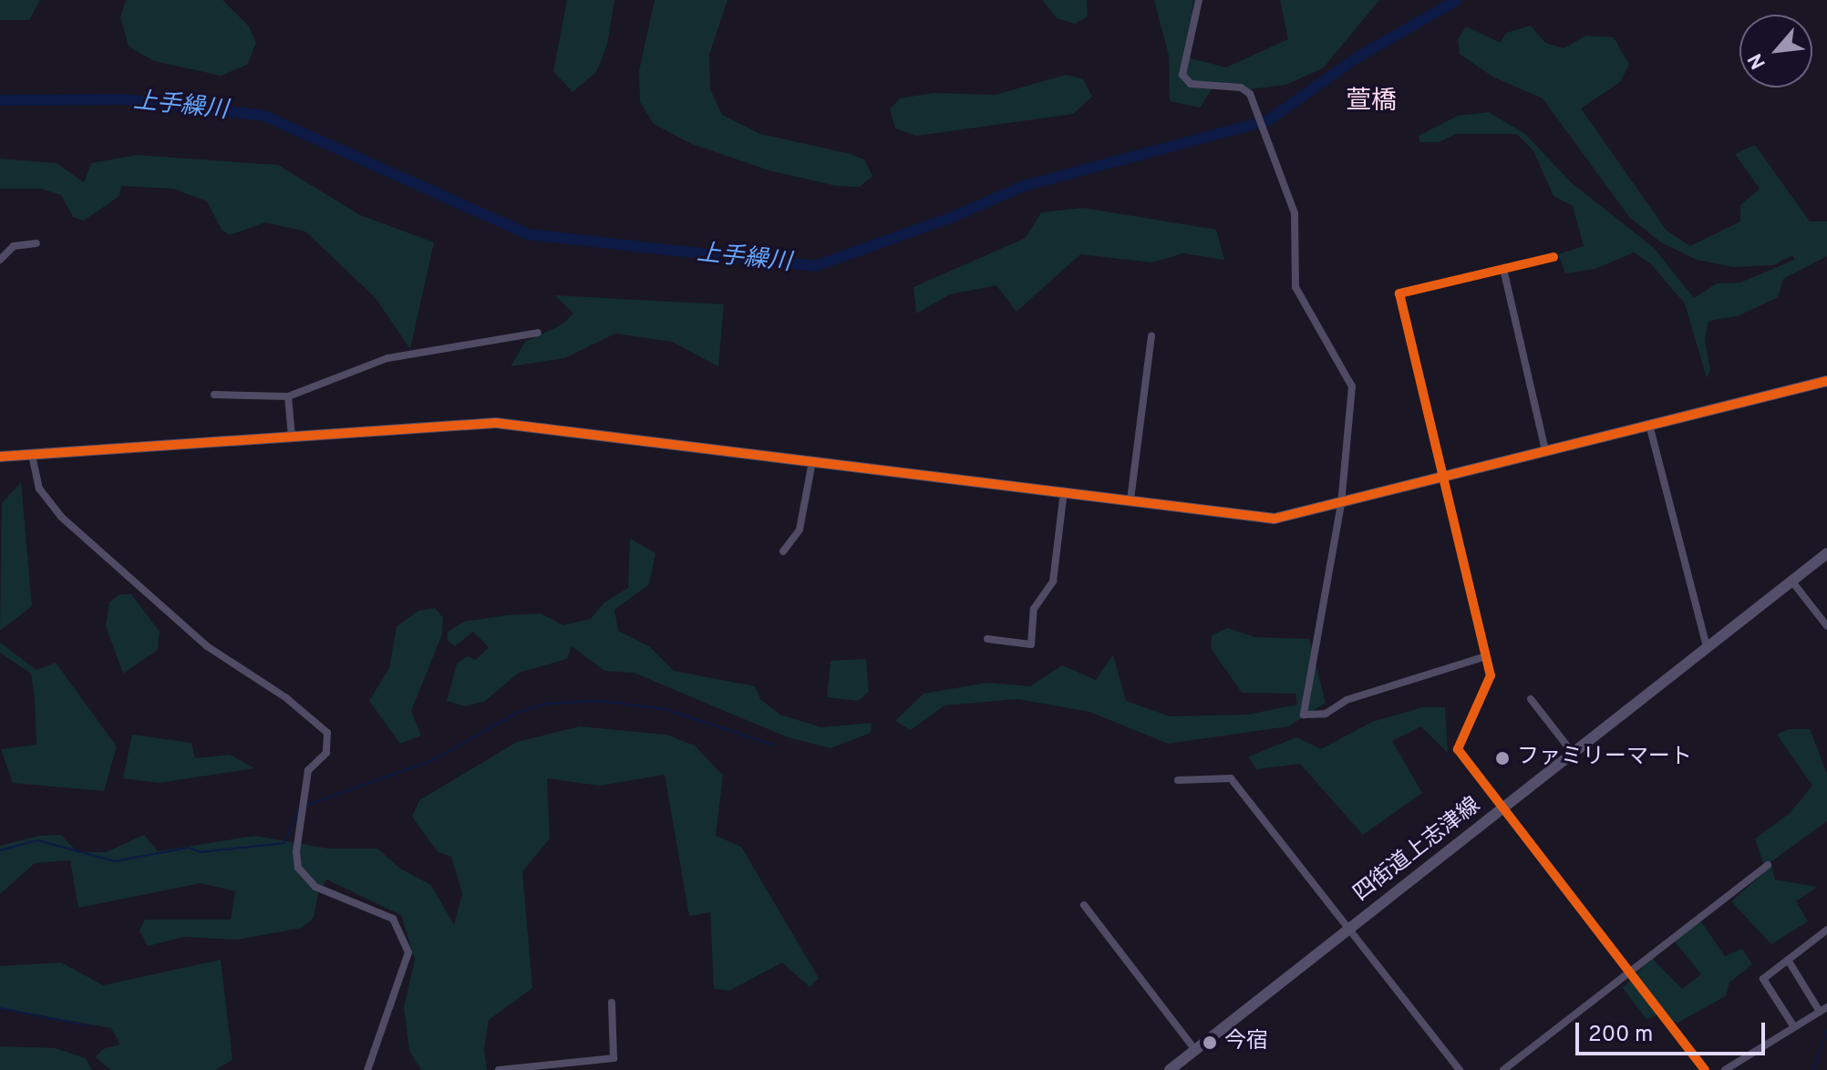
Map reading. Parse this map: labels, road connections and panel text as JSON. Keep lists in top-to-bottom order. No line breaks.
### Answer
{"streets":{"street":["四街道上志津線"]},"districts":["萱橋"],"water":["上手繰川"],"places":["ファミリーマート","今宿"],"scale_bar":"200 m","north":"bottom left"}
